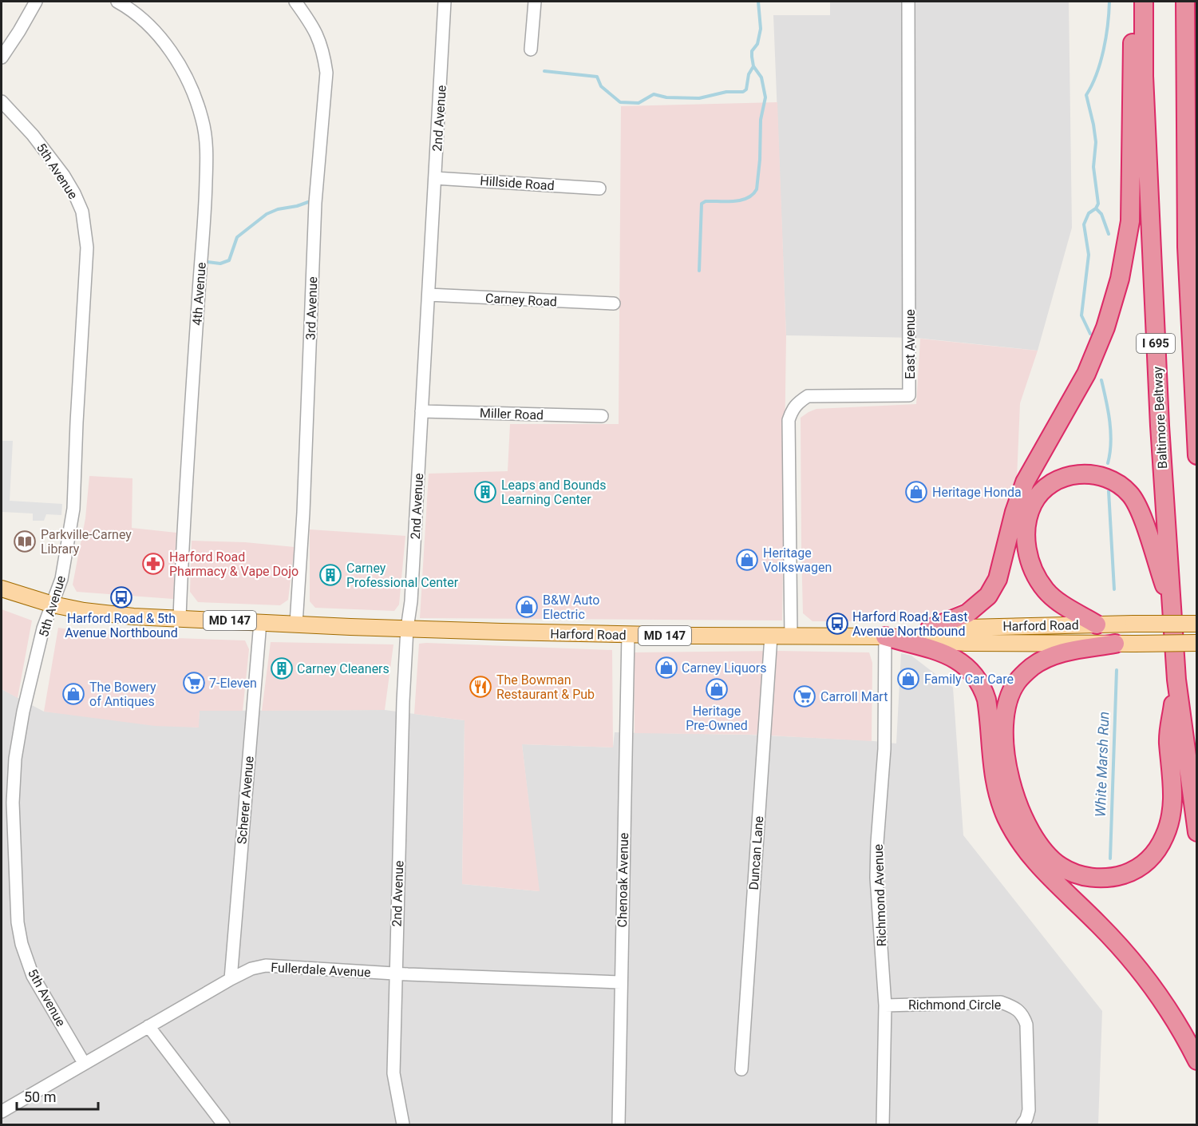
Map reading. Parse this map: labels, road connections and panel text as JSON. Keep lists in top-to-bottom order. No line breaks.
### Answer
{"streets":{"highway":["I 695","Baltimore Beltway"],"main road":["MD 147","Harford Road"],"street":["2nd Avenue","5th Avenue","Hillside Road","4th Avenue","Carney Road","3rd Avenue","East Avenue","Miller Road","Scherer Avenue","Duncan Lane","Chenoak Avenue","Richmond Avenue","Fullerdale Avenue","Richmond Circle"]},"crossings":[["2nd Avenue","Hillside Road"],["2nd Avenue","Carney Road"],["2nd Avenue","Miller Road"],["2nd Avenue","MD 147"],["2nd Avenue","Harford Road"],["2nd Avenue","Fullerdale Avenue"],["5th Avenue","MD 147"],["5th Avenue","Fullerdale Avenue"],["4th Avenue","MD 147"],["3rd Avenue","MD 147"],["East Avenue","Harford Road"],["MD 147","Harford Road"],["MD 147","Scherer Avenue"],["Harford Road","Duncan Lane"],["Harford Road","Chenoak Avenue"],["Harford Road","Richmond Avenue"],["Scherer Avenue","Fullerdale Avenue"],["Chenoak Avenue","Fullerdale Avenue"],["Richmond Avenue","Richmond Circle"]],"water":["White Marsh Run"],"places":{"building":["Leaps and Bounds Learning Center","Carney Professional Center","Carney Cleaners"],"shop":["Heritage Honda","Heritage Volkswagen","B&W Auto Electric","Carney Liquors","Family Car Care","Heritage Pre-Owned","The Bowery of Antiques"],"library":["Parkville-Carney Library"],"pharmacy":["Harford Road Pharmacy & Vape Dojo"],"bus stop":["Harford Road & 5th Avenue Northbound","Harford Road & East Avenue Northbound"],"supermarket":["7-Eleven","Carroll Mart"],"restaurant":["The Bowman Restaurant & Pub"]},"scale_bar":"50 m"}
